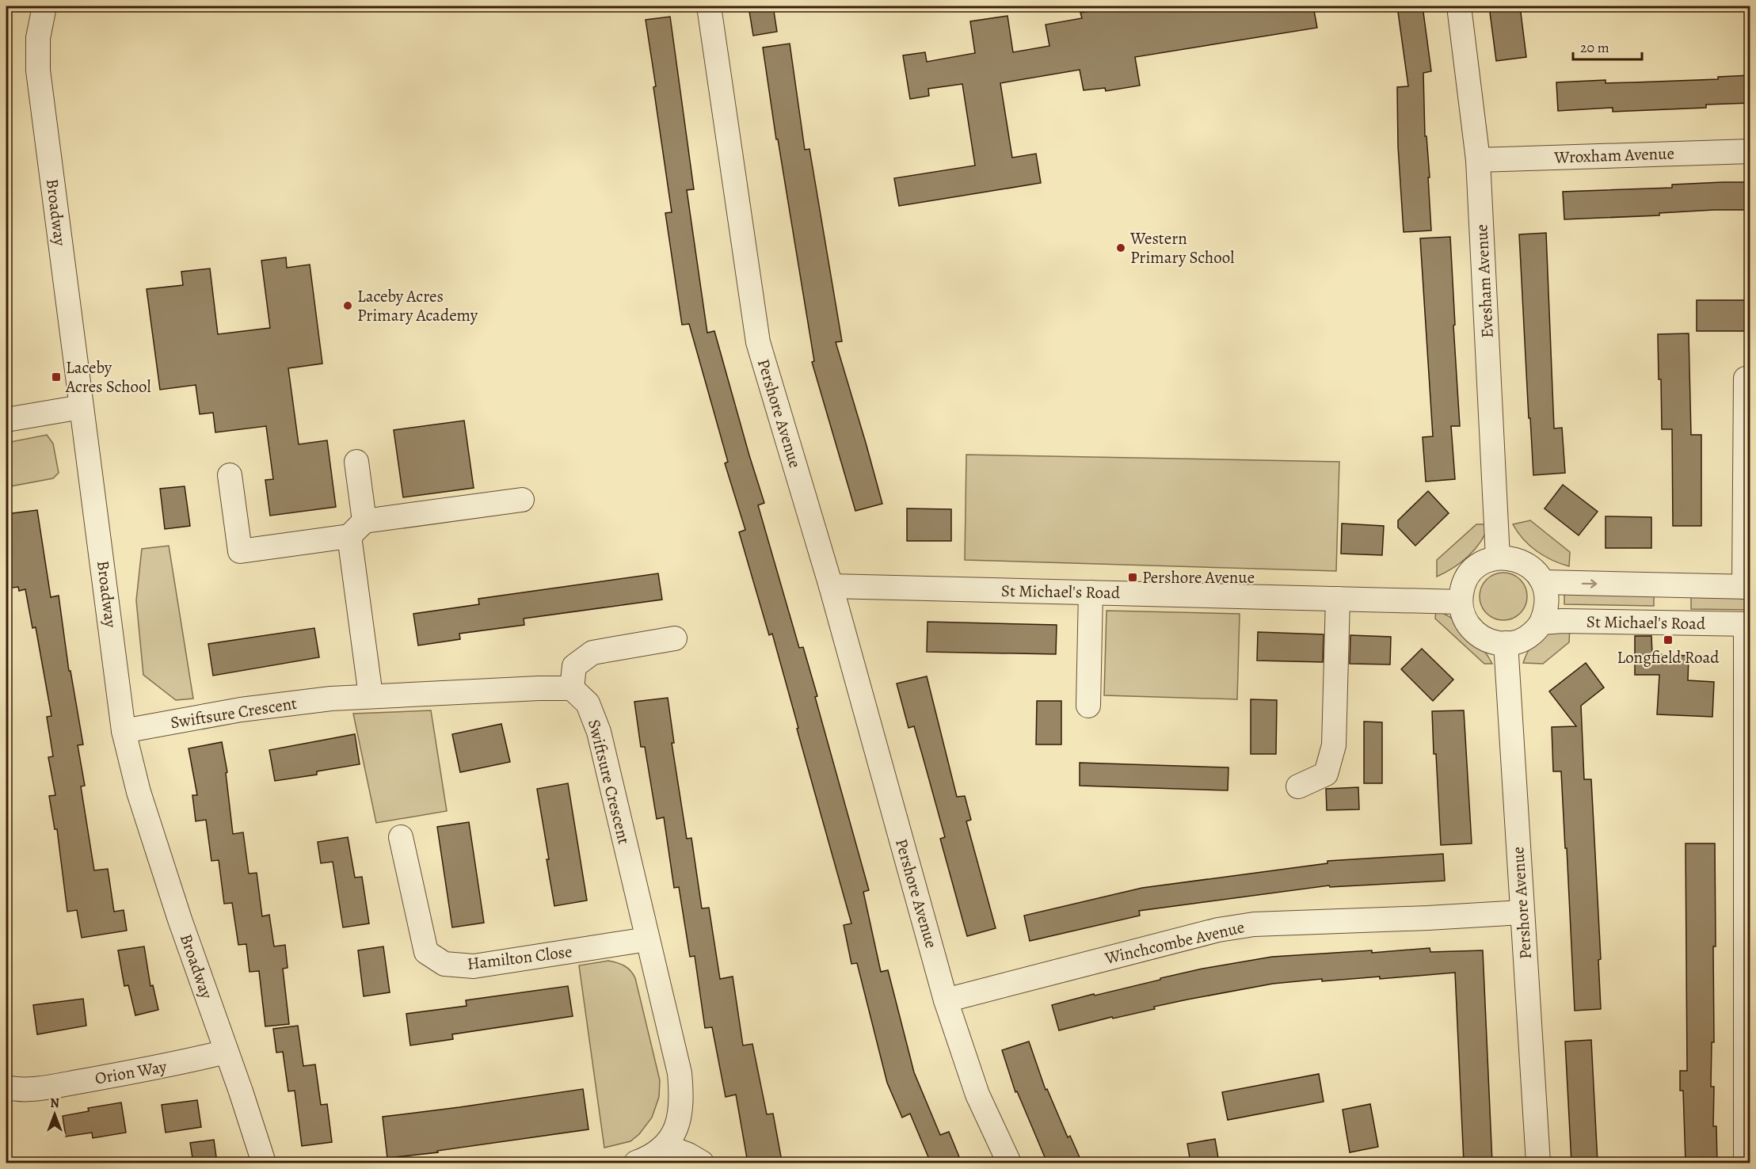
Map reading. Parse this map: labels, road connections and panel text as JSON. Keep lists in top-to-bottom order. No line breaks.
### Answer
{"streets":{"street":["Wroxham Avenue","Broadway","Evesham Avenue","Pershore Avenue","St Michael's Road","Swiftsure Crescent","Winchcombe Avenue","Hamilton Close","Orion Way"]},"crossings":[["Wroxham Avenue","Evesham Avenue"],["Broadway","Swiftsure Crescent"],["Broadway","Orion Way"],["Evesham Avenue","Pershore Avenue"],["Evesham Avenue","St Michael's Road"],["Pershore Avenue","St Michael's Road"],["Pershore Avenue","Winchcombe Avenue"],["Swiftsure Crescent","Hamilton Close"]],"places":{"other":["Western Primary School","Laceby Acres Primary Academy"],"transit":["Laceby Acres School","Pershore Avenue","Longfield Road"]},"scale_bar":"20 m","north":"top"}
